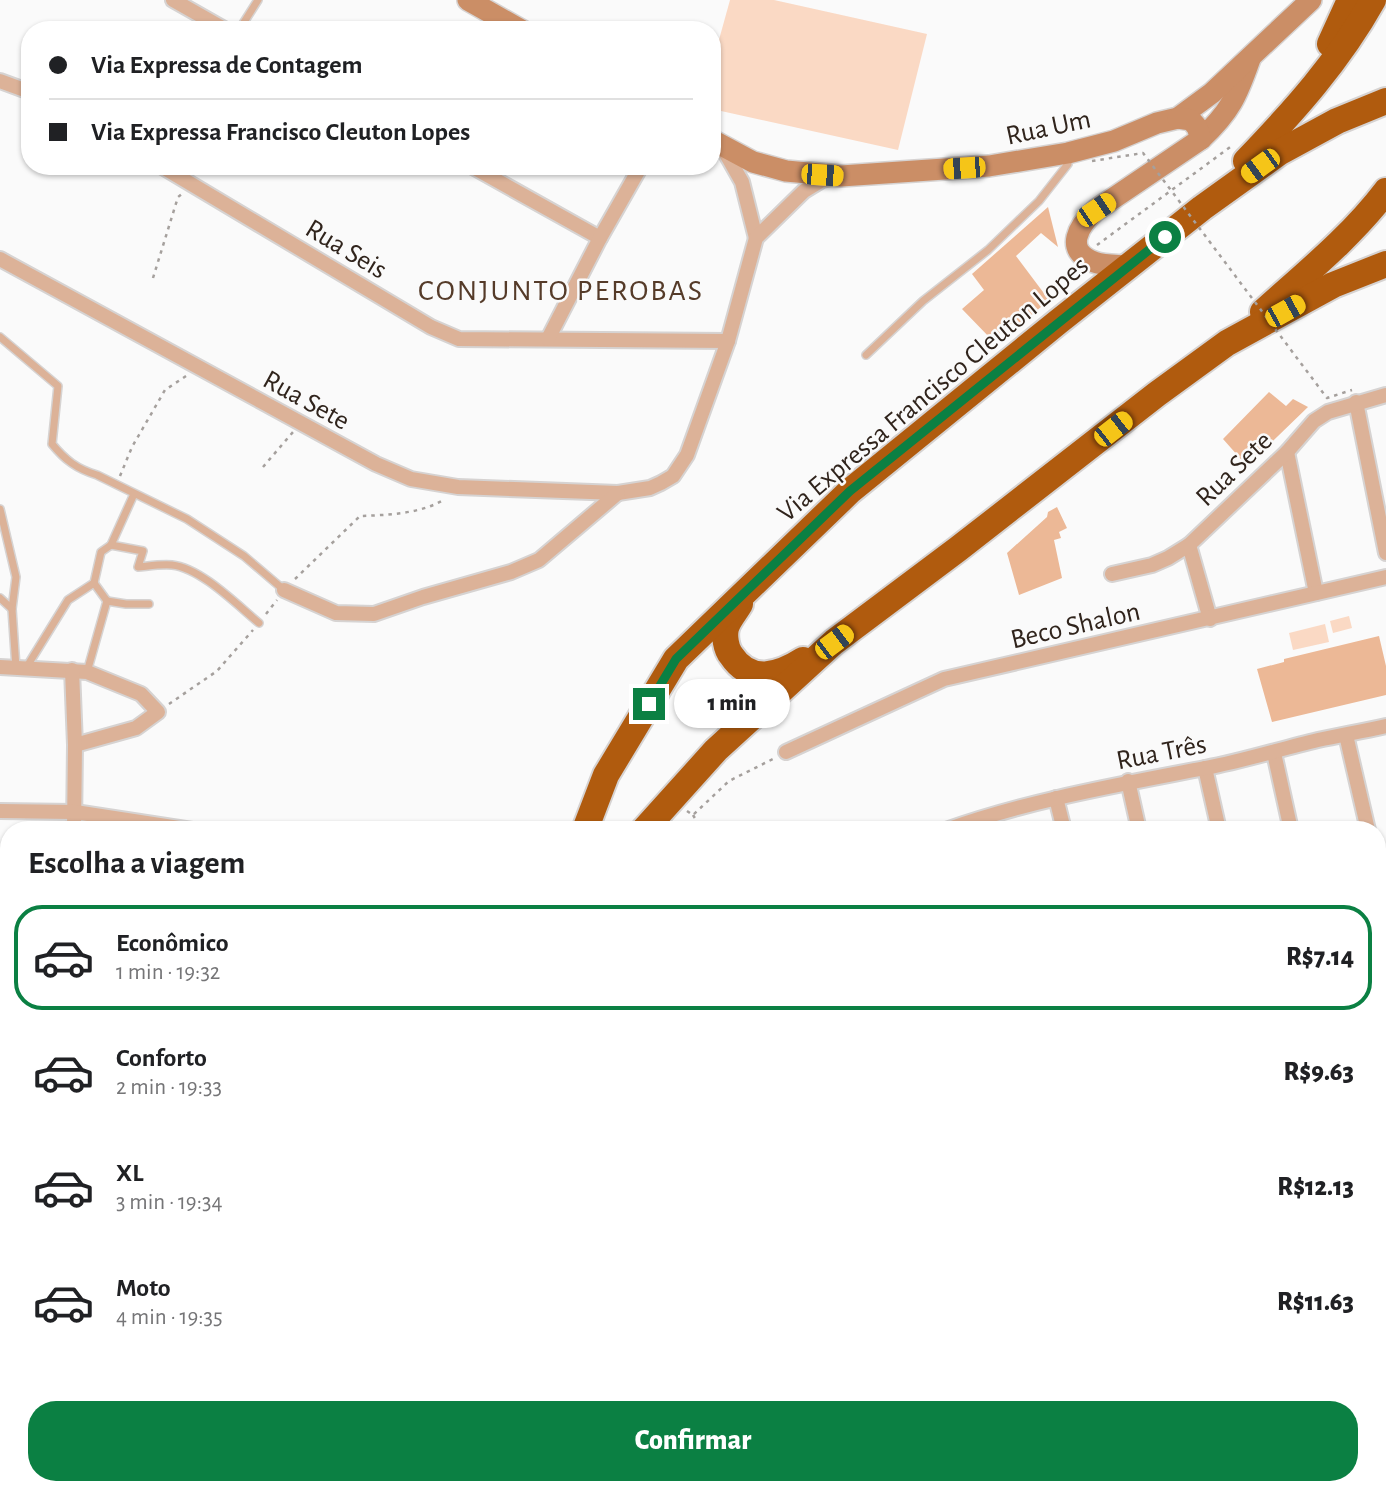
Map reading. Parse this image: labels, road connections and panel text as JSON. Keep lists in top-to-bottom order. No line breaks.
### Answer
{"streets":{"highway":["Via Expressa Francisco Cleuton Lopes"],"street":["Rua Um","Rua Seis","Rua Sete","Beco Shalon","Rua Três"]},"crossings":[["Rua Um","Rua Sete"],["Rua Seis","Rua Sete"]],"districts":["CONJUNTO PEROBAS"],"page":{"banner":["Via Expressa de Contagem","Via Expressa Francisco Cleuton Lopes"],"bubble":"1 min","heading":"Escolha a viagem","list":[{"name":"Econômico","note":"1 min · 19:32","value":"R$7.14"},{"name":"Conforto","note":"2 min · 19:33","value":"R$9.63"},{"name":"XL","note":"3 min · 19:34","value":"R$12.13"},{"name":"Moto","note":"4 min · 19:35","value":"R$11.63"}],"buttons":"Confirmar"}}
